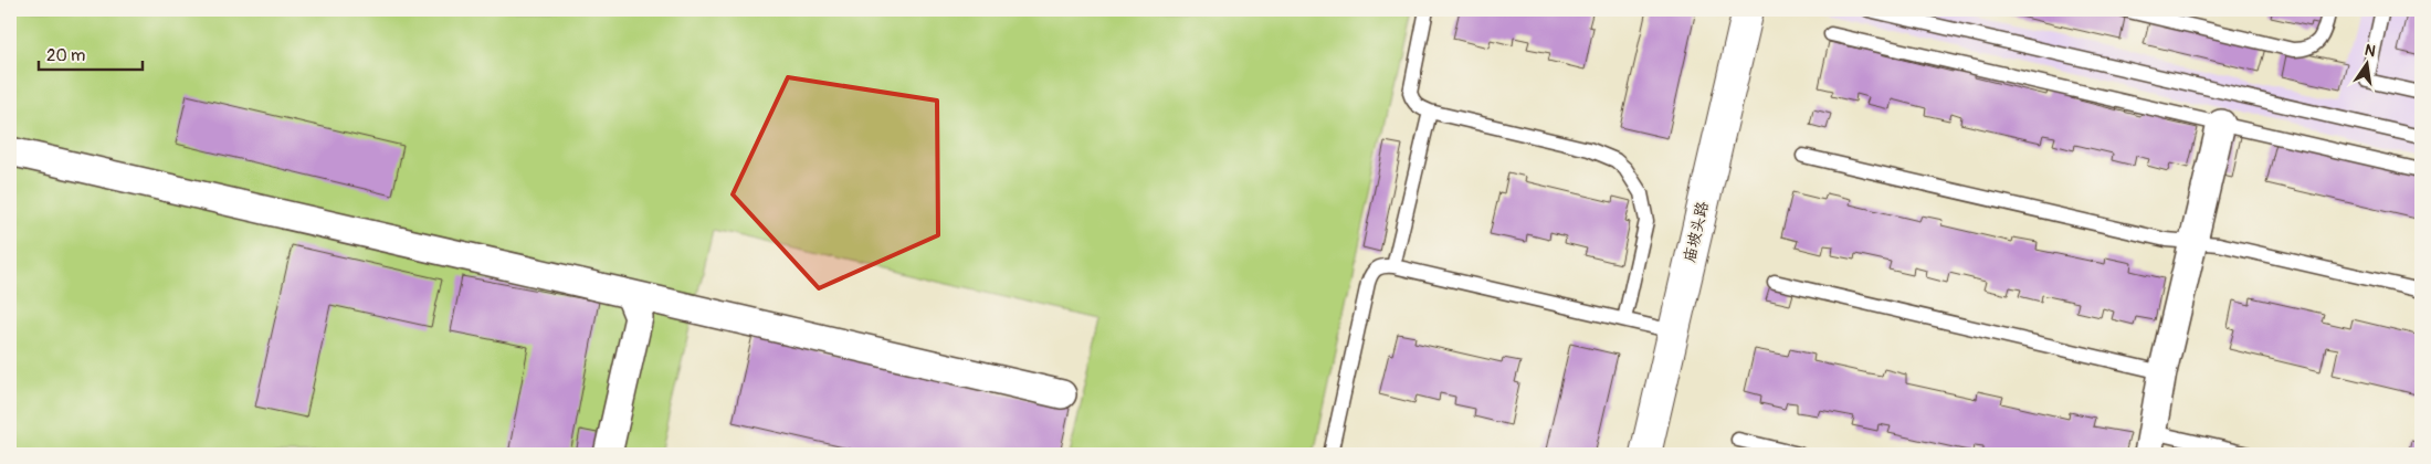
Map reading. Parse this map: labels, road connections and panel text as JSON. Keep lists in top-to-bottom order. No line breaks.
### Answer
{"streets":{"street":["庙坡头路"]},"scale_bar":"20 m","north":"top"}
